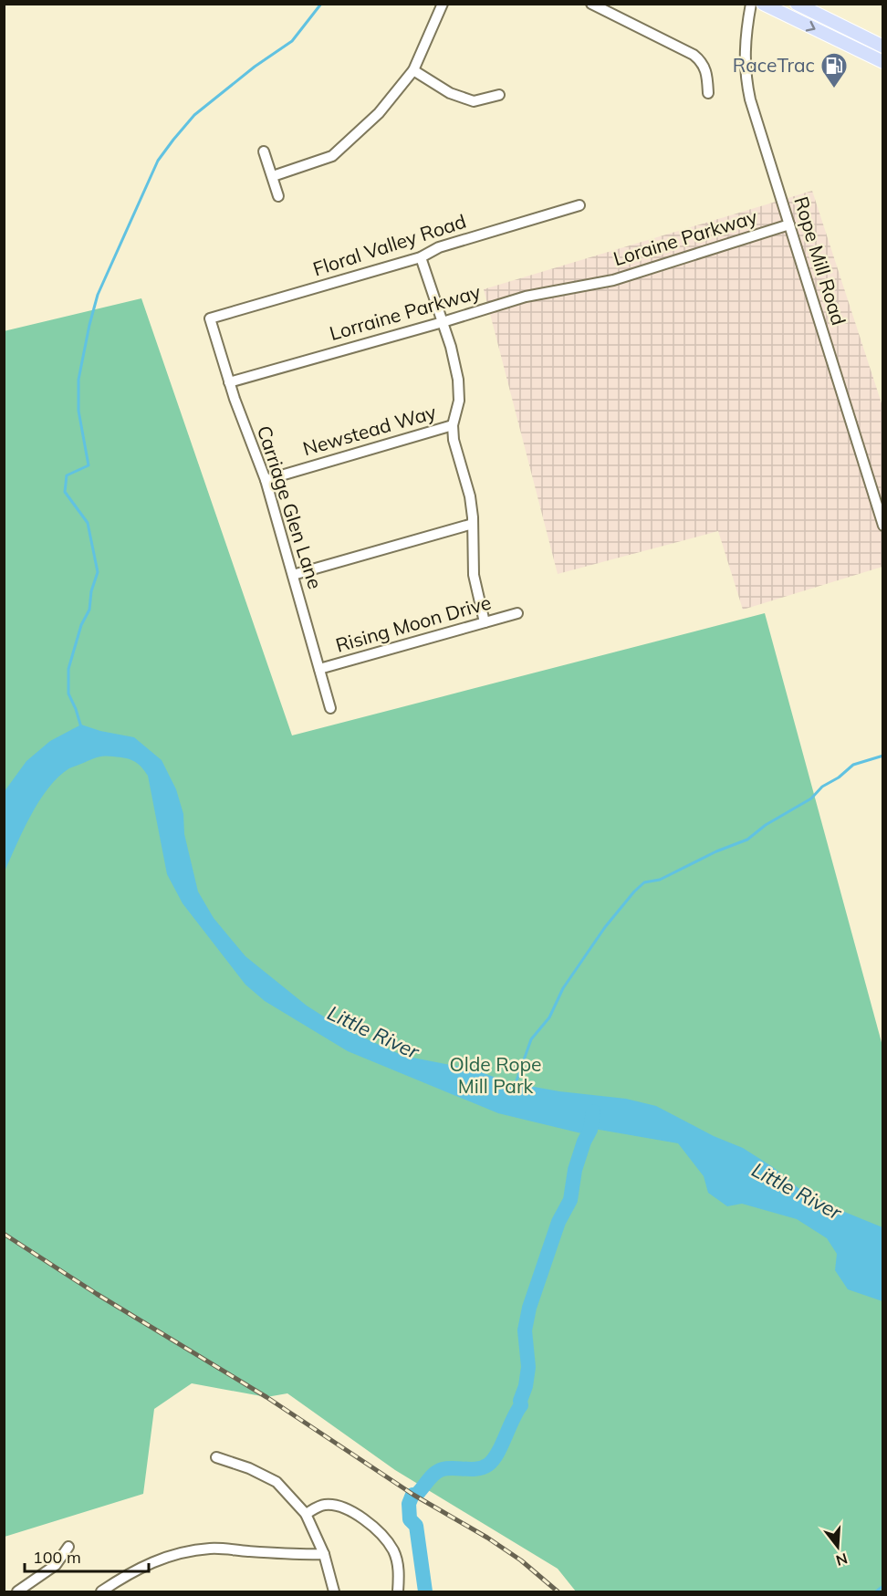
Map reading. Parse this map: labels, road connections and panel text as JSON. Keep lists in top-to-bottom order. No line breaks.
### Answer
{"streets":{"street":["Loraine Parkway","Floral Valley Road","Rope Mill Road","Lorraine Parkway","Newstead Way","Carriage Glen Lane","Rising Moon Drive"]},"crossings":[["Loraine Parkway","Rope Mill Road"],["Loraine Parkway","Lorraine Parkway"],["Floral Valley Road","Carriage Glen Lane"],["Lorraine Parkway","Carriage Glen Lane"],["Newstead Way","Carriage Glen Lane"],["Carriage Glen Lane","Rising Moon Drive"]],"water":["Little River"],"parks":["Olde Rope Mill Park"],"places":{"fuel station":["RaceTrac"]},"scale_bar":"100 m","north":"bottom"}
